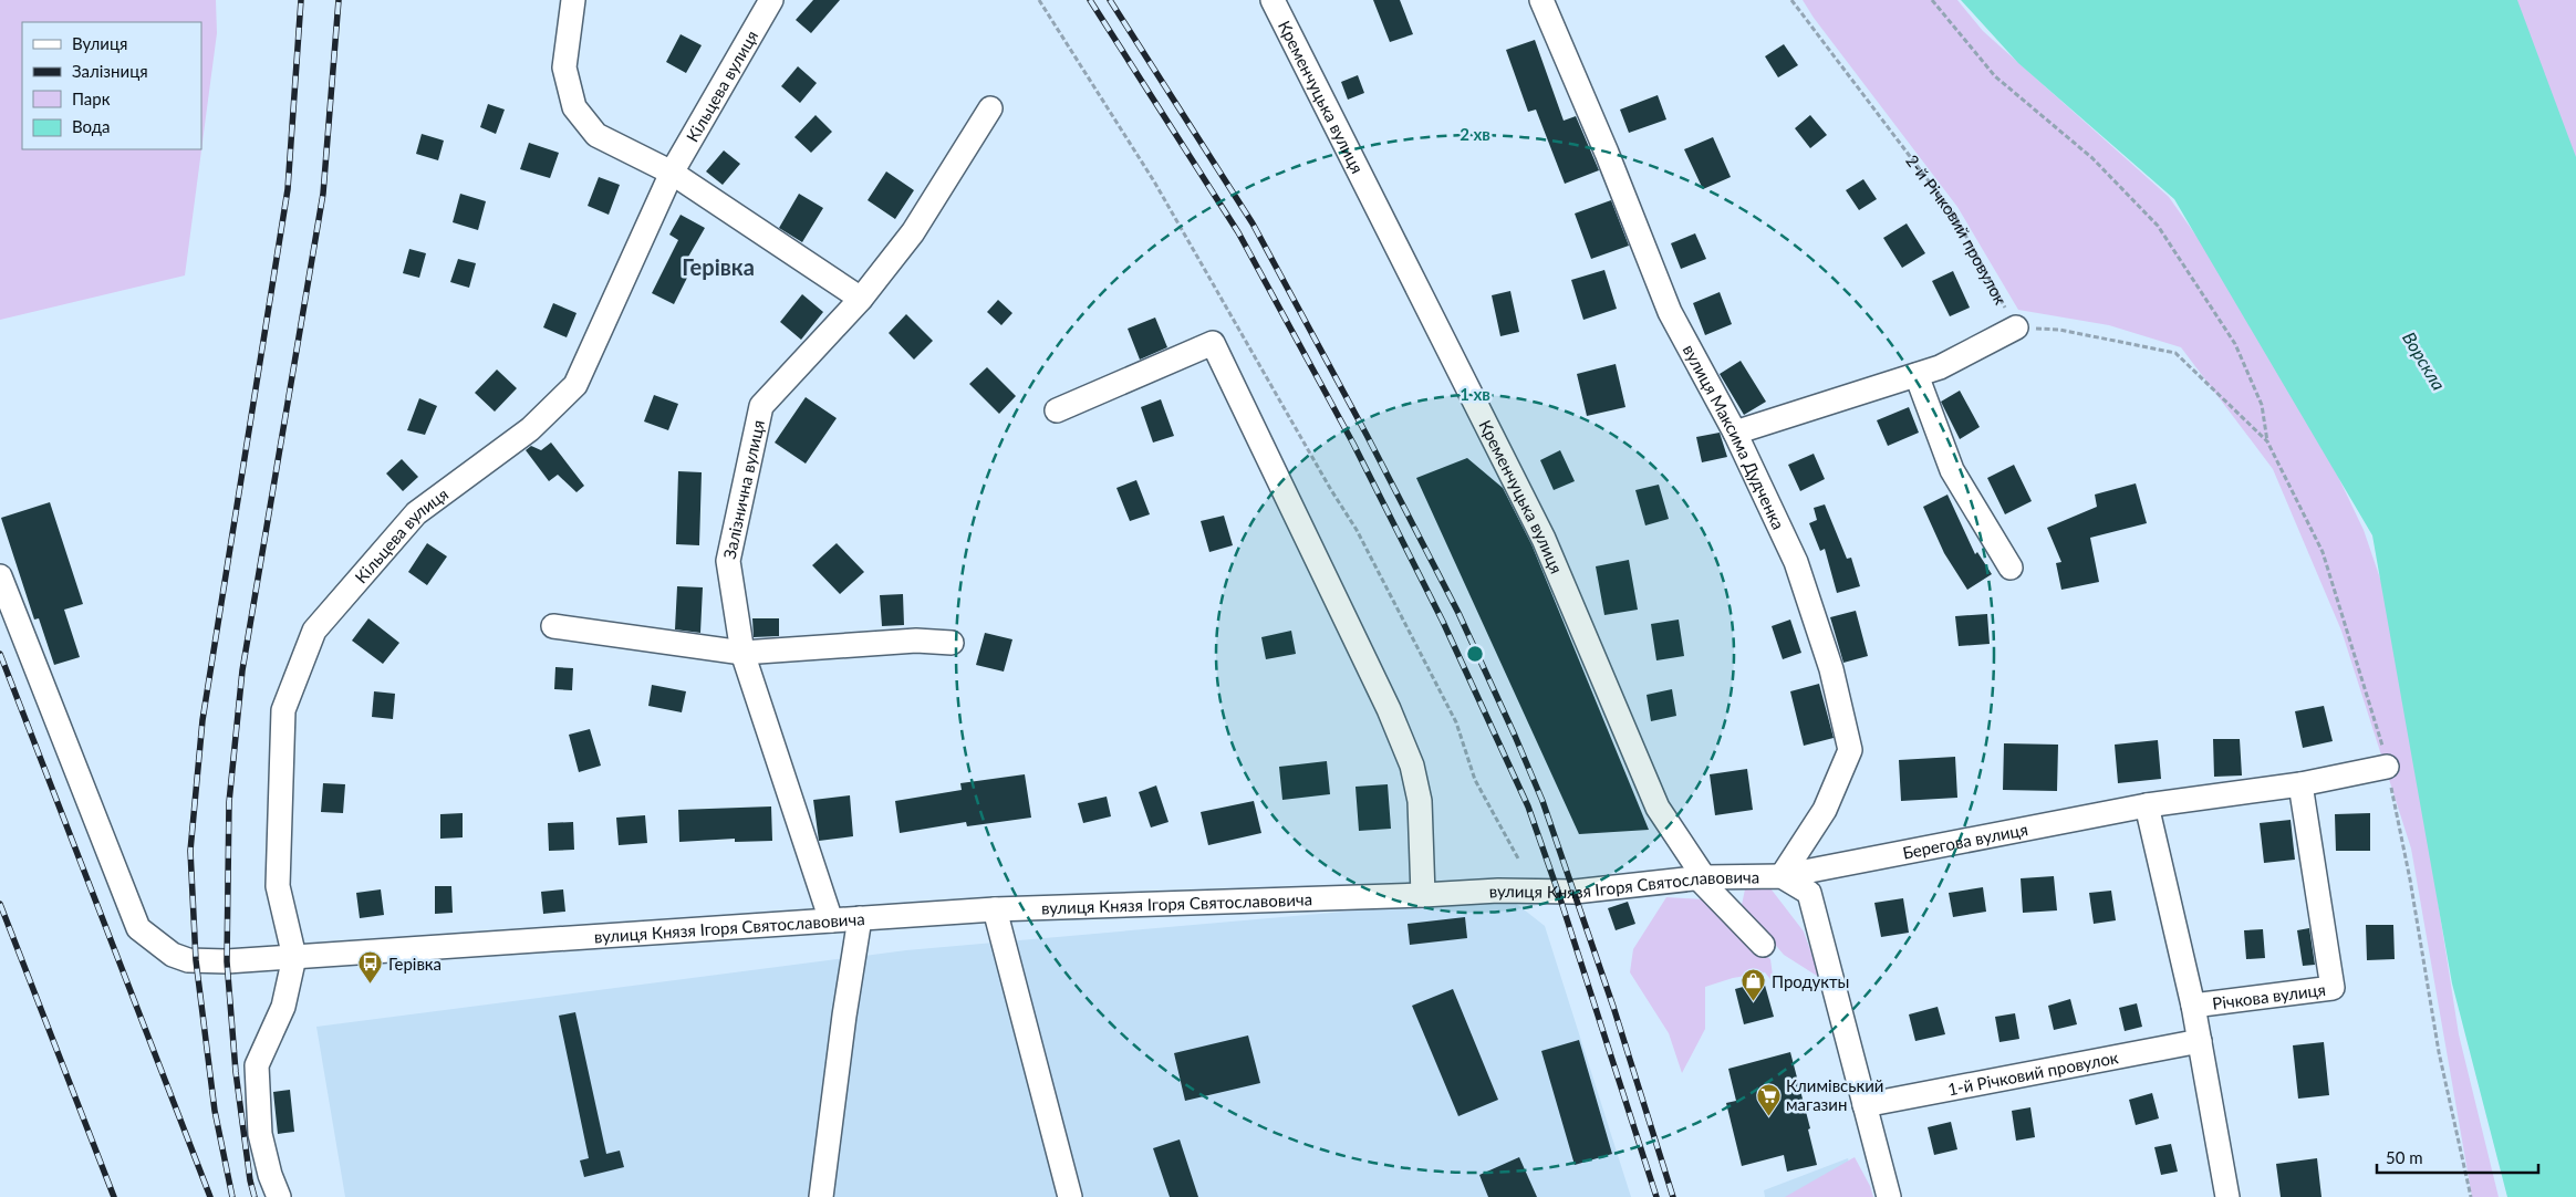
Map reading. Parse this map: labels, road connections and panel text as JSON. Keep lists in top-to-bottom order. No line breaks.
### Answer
{"streets":{"street":["Кільцева вулиця","Кременчуцька вулиця","вулиця Максима Дудченка","Залізнична вулиця","Берегова вулиця","вулиця Князя Ігоря Святославовича","Річкова вулиця","1-й Річковий провулок"],"path":["2-й Річковий провулок"]},"crossings":[["Кільцева вулиця","вулиця Князя Ігоря Святославовича"],["Кременчуцька вулиця","вулиця Князя Ігоря Святославовича"],["вулиця Максима Дудченка","Берегова вулиця"],["вулиця Максима Дудченка","вулиця Князя Ігоря Святославовича"],["Залізнична вулиця","вулиця Князя Ігоря Святославовича"],["Берегова вулиця","вулиця Князя Ігоря Святославовича"],["Берегова вулиця","Річкова вулиця"],["вулиця Князя Ігоря Святославовича","1-й Річковий провулок"],["Річкова вулиця","1-й Річковий провулок"]],"districts":["Герівка"],"water":["Ворскла"],"places":{"bus stop":["Герівка"],"shop":["Продукты"],"supermarket":["Климівський магазин"]},"legend":["Вулиця","Залізниця","Парк","Вода"],"scale_bar":"50 m","rings":["2 хв","1 хв"]}
